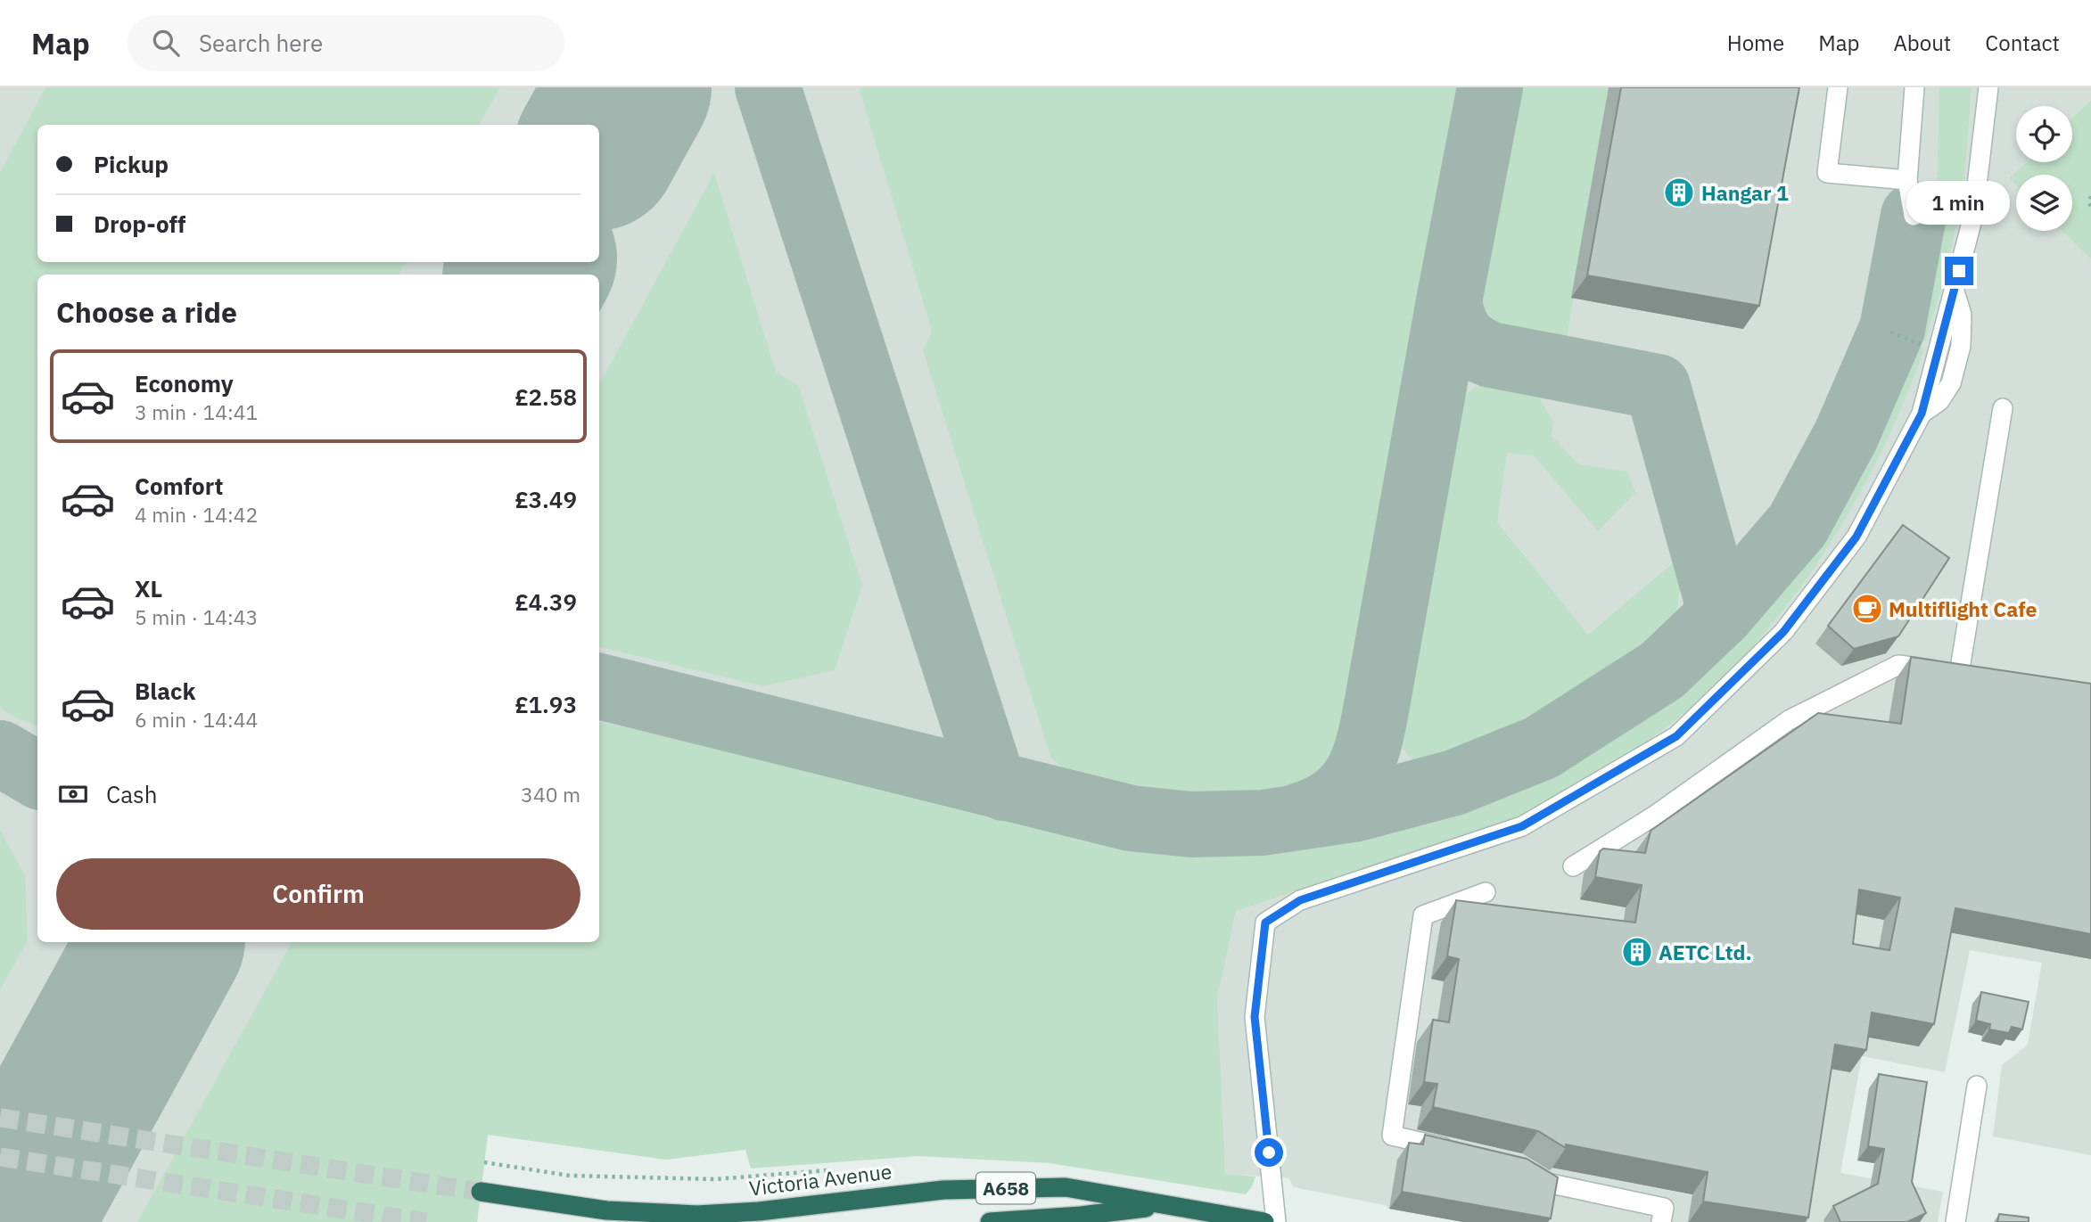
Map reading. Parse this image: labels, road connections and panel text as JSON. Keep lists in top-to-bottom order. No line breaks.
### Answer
{"streets":{"highway":["Victoria Avenue","A658"]},"places":{"building":["Hangar 1","AETC Ltd."],"cafe":["Multiflight Cafe"]},"page":{"header":"Map","search":"Search here","nav":["Home","Map","About","Contact"],"banner":["Pickup","Drop-off"],"bubble":"1 min","heading":"Choose a ride","list":[{"name":"Economy","note":"3 min · 14:41","value":"£2.58"},{"name":"Comfort","note":"4 min · 14:42","value":"£3.49"},{"name":"XL","note":"5 min · 14:43","value":"£4.39"},{"name":"Black","note":"6 min · 14:44","value":"£1.93"}],"pay":["Cash","340 m"],"buttons":"Confirm"}}
